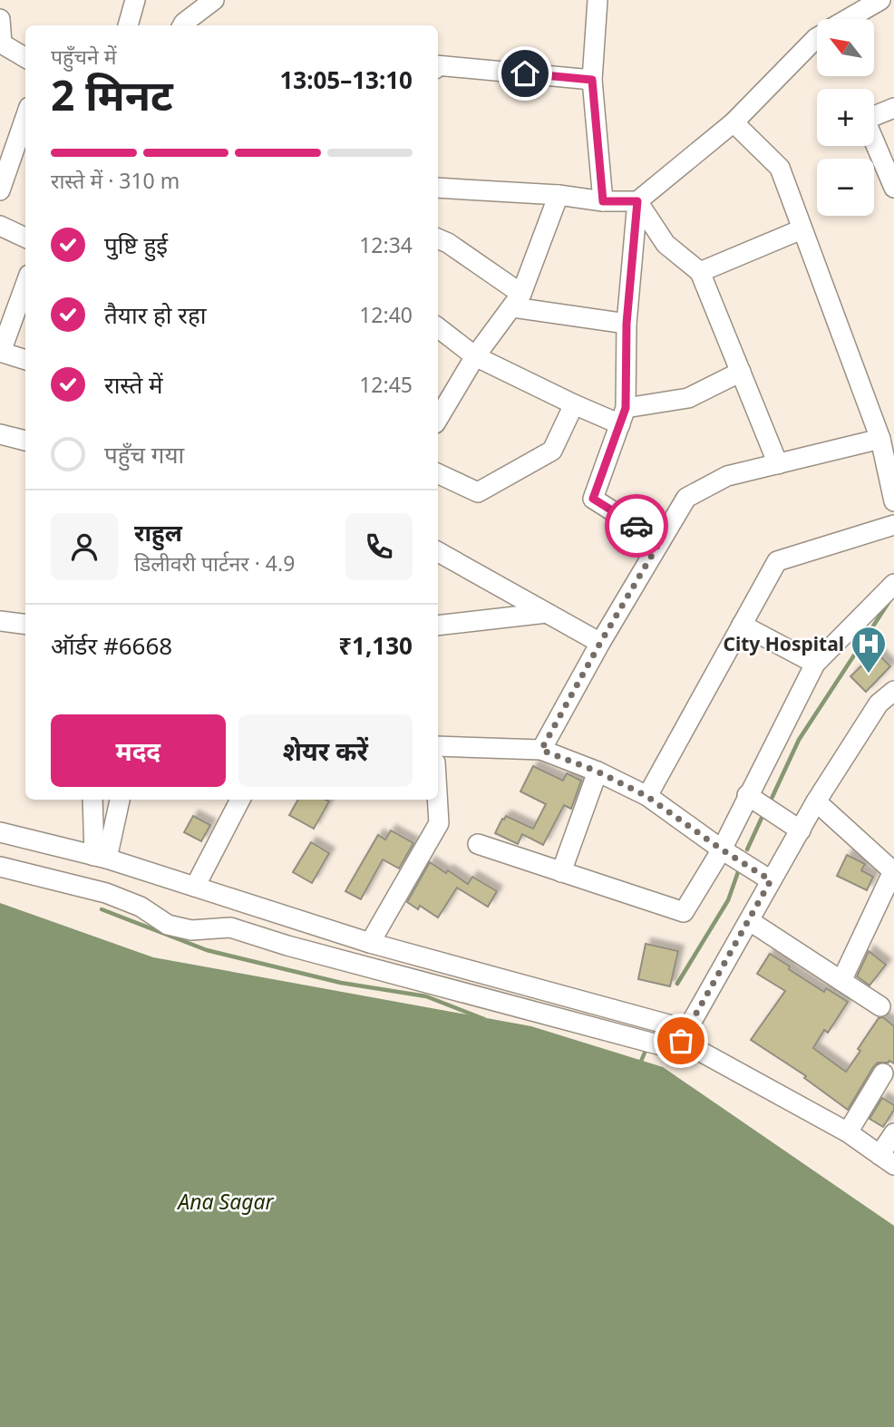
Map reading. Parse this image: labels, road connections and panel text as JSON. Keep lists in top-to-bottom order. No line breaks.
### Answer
{"water":["Ana Sagar"],"places":{"hospital":["City Hospital"]},"north":"top left","page":{"map_buttons":["+","−"],"heading":["2 मिनट","पहुँचने में","13:05–13:10"],"panel":["राहुल","डिलीवरी पार्टनर · 4.9","ऑर्डर #6668","₹1,130"],"bar":"रास्ते में · 310 m","list":[["पुष्टि हुई","12:34"],["तैयार हो रहा","12:40"],["रास्ते में","12:45"],"पहुँच गया"],"buttons":["मदद","शेयर करें"]}}
